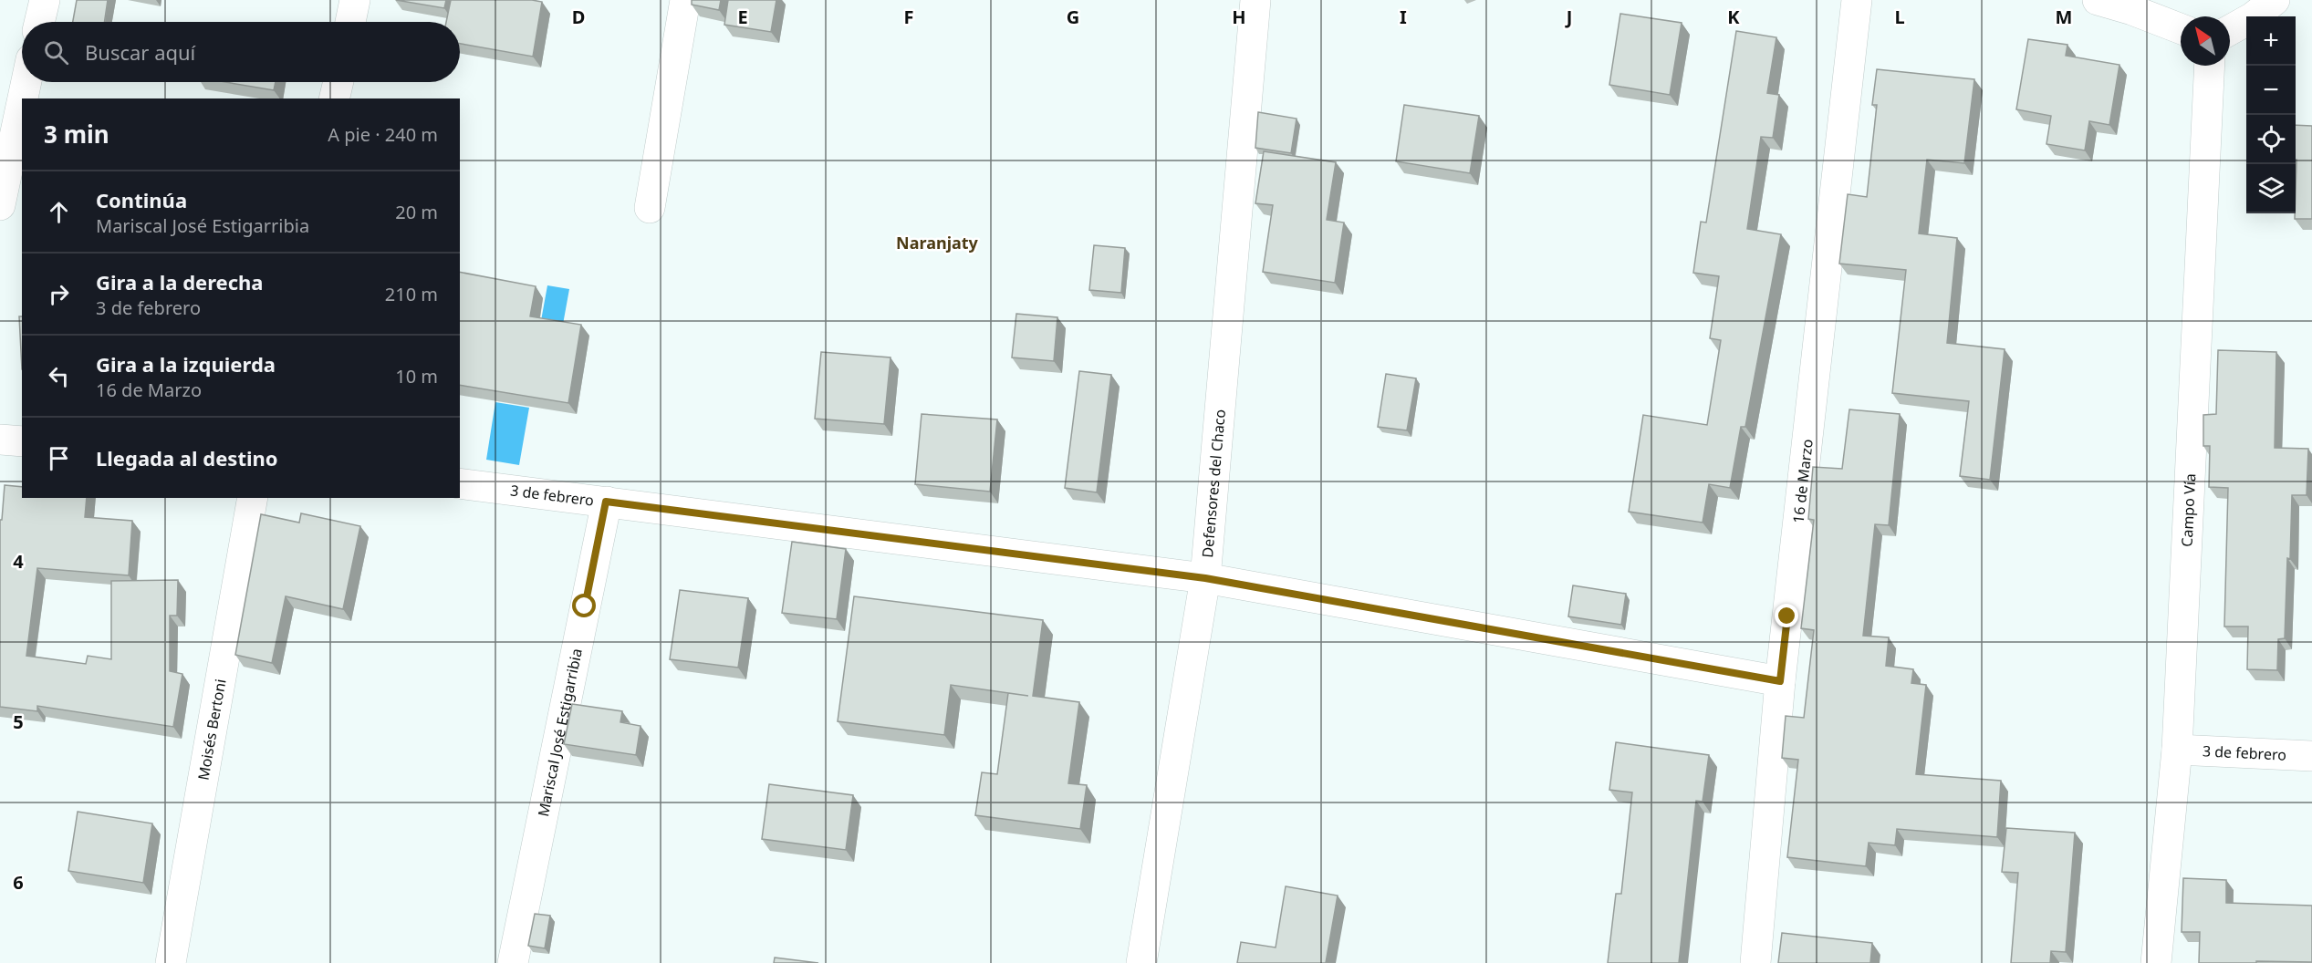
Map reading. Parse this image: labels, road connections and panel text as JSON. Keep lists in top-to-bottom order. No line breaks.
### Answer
{"streets":{"street":["16 de Marzo","Defensores del Chaco","3 de febrero","Campo Vía","Moisés Bertoni","Mariscal José Estigarribia"]},"crossings":[["16 de Marzo","3 de febrero"],["Defensores del Chaco","3 de febrero"],["3 de febrero","Campo Vía"],["3 de febrero","Mariscal José Estigarribia"]],"districts":["Naranjaty"],"north":"top left","page":{"map_buttons":["+","−"],"search":"Buscar aquí","heading":["3 min","A pie · 240 m"],"list":[["Continúa","Mariscal José Estigarribia","20 m"],["Gira a la derecha","3 de febrero","210 m"],["Gira a la izquierda","16 de Marzo","10 m"],"Llegada al destino"]},"grid":{"columns":["D","E","F","G","H","I","J","K","L","M"],"rows":["4","5","6"]}}
